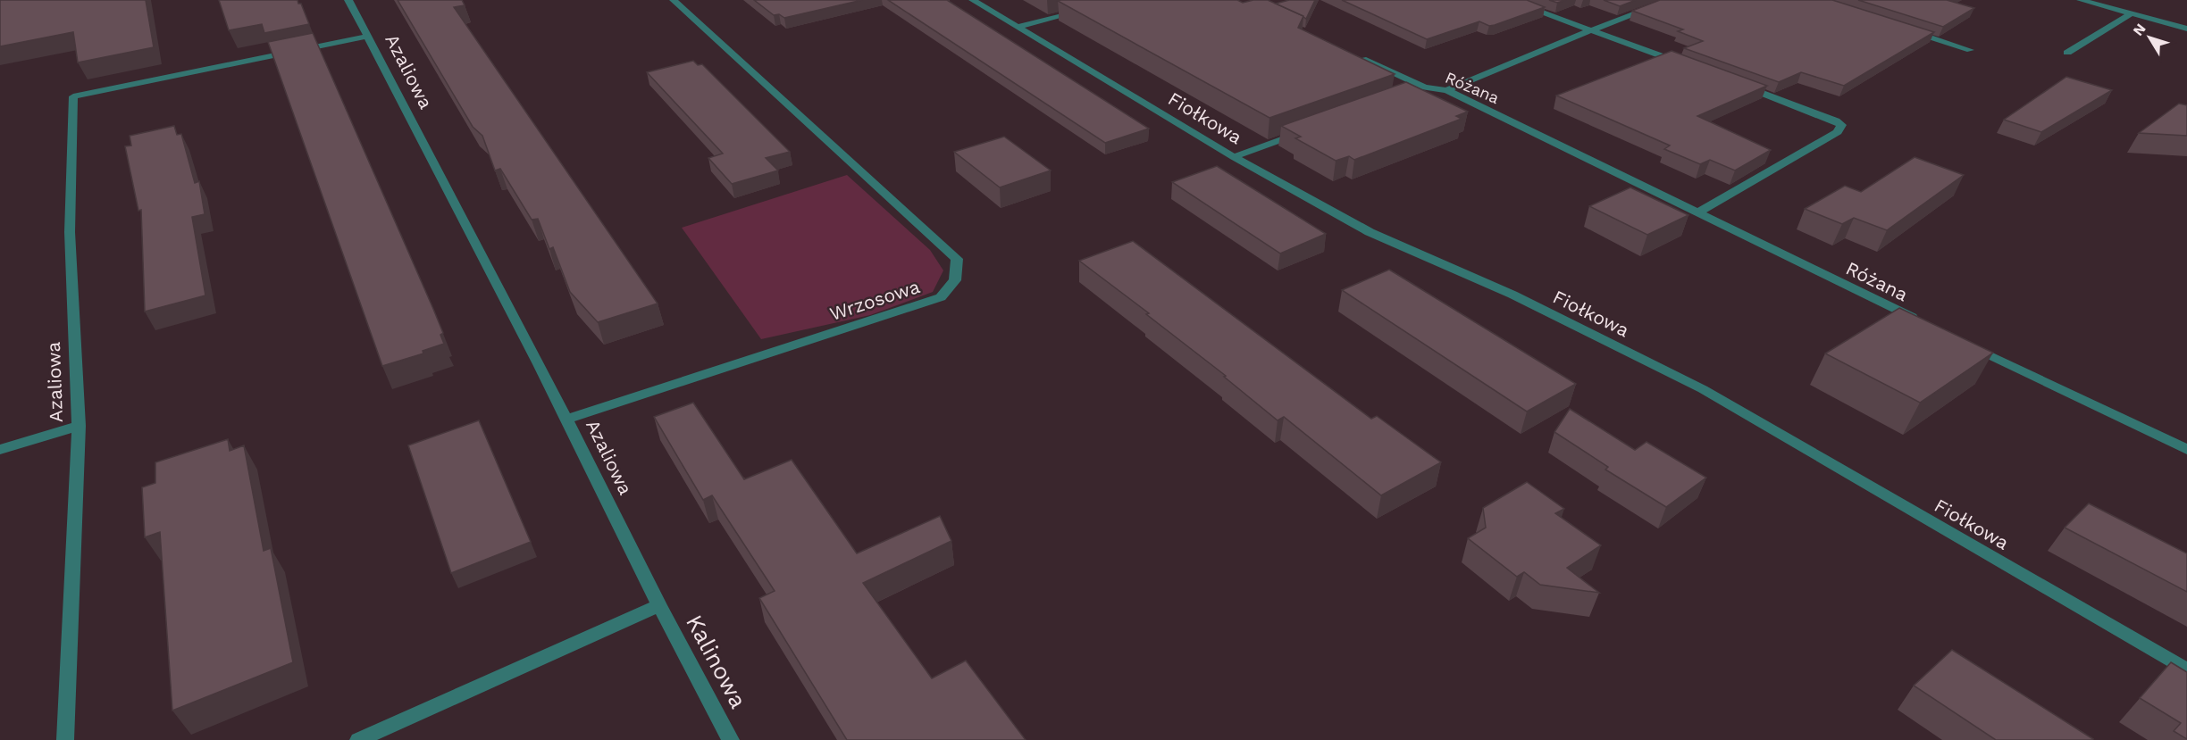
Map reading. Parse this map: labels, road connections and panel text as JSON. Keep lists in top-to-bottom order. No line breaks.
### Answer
{"streets":{"street":["Azaliowa","Różana","Fiołkowa","Wrzosowa","Kalinowa"]},"crossings":[["Azaliowa","Wrzosowa"],["Azaliowa","Kalinowa"]],"north":"top left"}
